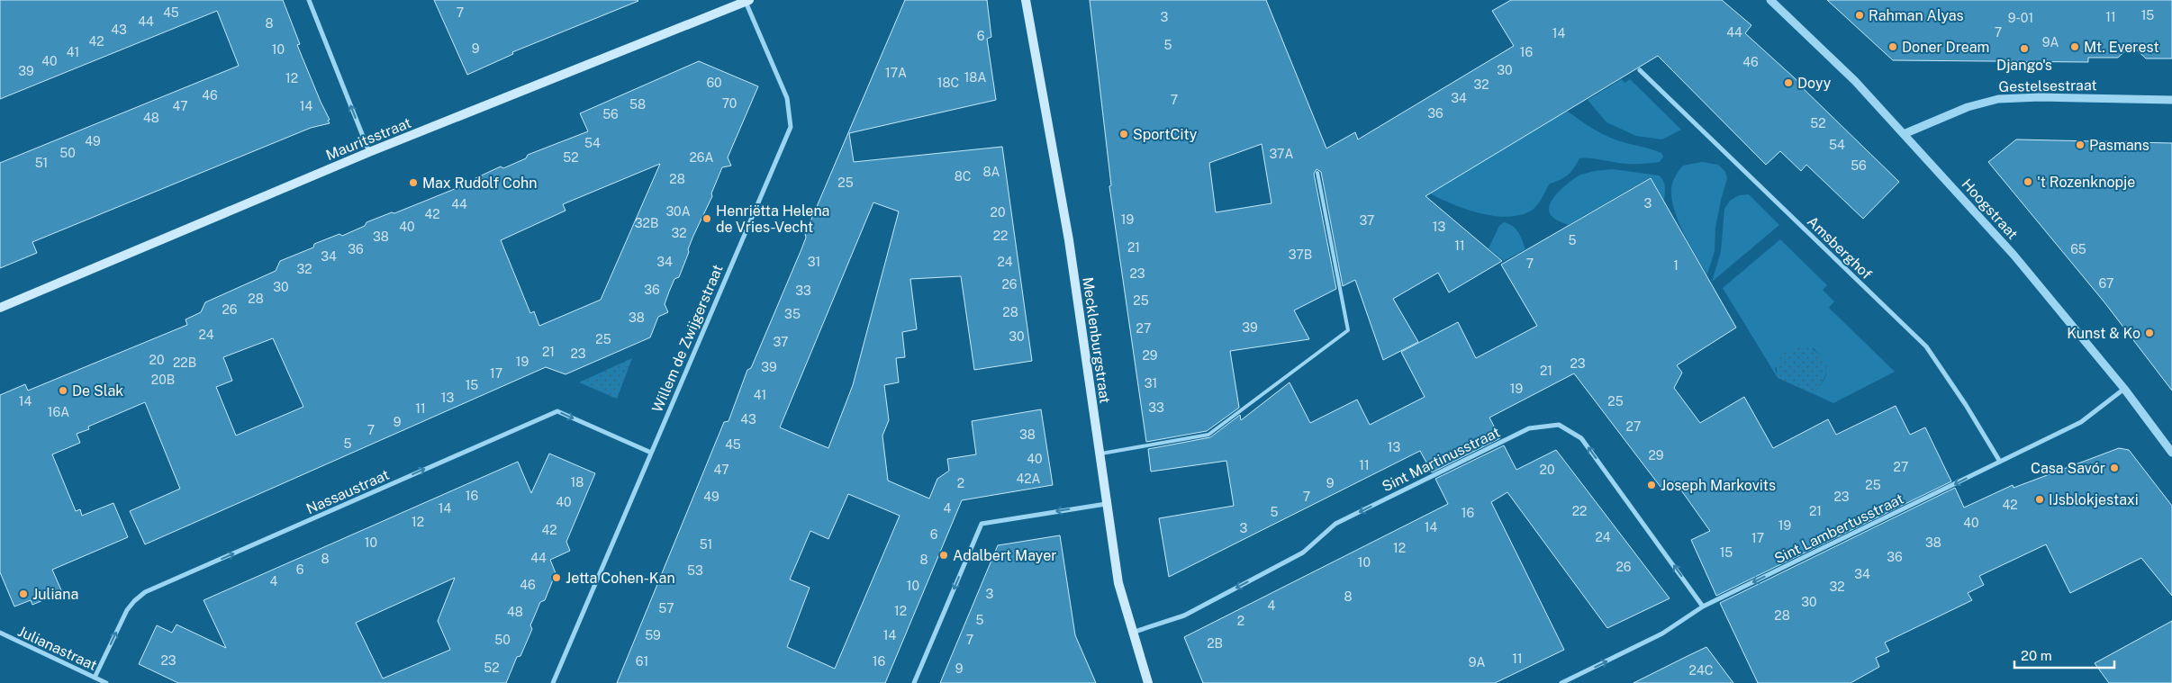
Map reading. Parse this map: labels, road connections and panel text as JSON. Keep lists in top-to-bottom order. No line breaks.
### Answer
{"streets":{"main road":["Mauritsstraat","Mecklenburgstraat"],"street":["Gestelsestraat","Hoogstraat","Amsberghof","Willem de Zwijgerstraat","Sint Martinusstraat","Nassaustraat","Sint Lambertusstraat","Julianastraat"]},"crossings":[["Gestelsestraat","Hoogstraat"],["Mauritsstraat","Willem de Zwijgerstraat"],["Hoogstraat","Sint Lambertusstraat"],["Amsberghof","Sint Lambertusstraat"],["Willem de Zwijgerstraat","Nassaustraat"],["Mecklenburgstraat","Sint Martinusstraat"],["Sint Martinusstraat","Sint Lambertusstraat"],["Nassaustraat","Julianastraat"]],"one_way":["Sint Martinusstraat","Nassaustraat"],"places":["Rahman Alyas","Doner Dream","Mt. Everest","Django's","Doyy","SportCity","Pasmans","'t Rozenknopje","Max Rudolf Cohn","Henriëtta Helena de Vries-Vecht","Kunst & Ko","De Slak","Casa Savór","Joseph Markovits","IJsblokjestaxi","Adalbert Mayer","Jetta Cohen-Kan","Juliana"],"house_numbers":["45","7","15","3","11","9-01","44","8","43","44","7","14","6","42","9A","5","9","10","41","16","40","46","30","39","17A","18A","12","60","18C","32","46","34","7","70","58","47","14","36","56","48","52","49","54","54","50","37A","52","26A","51","56","8A","8C","28","25","3","44","30A","20","42","19","37","32B","40","13","32","22","38","5","11","21","36","65","37B","34","34","31","24","7","1","32","23","67","26","30","36","33","28","25","26","28","35","38","39","27","24","30","25","37","21","23","29","20","19","22B","23","39","21","17","20B","31","15","19","41","13","14","25","33","11","16A","43","9","27","7","38","5","45","13","29","40","11","27","47","20","42A","18","2","9","25","16","49","7","23","40","42","14","4","22","21","5","16","12","40","19","14","3","42","6","24","17","10","38","51","12","15","36","44","8","8","10","26","6","53","34","4","46","10","32","3","8","30","4","57","12","48","28","5","2","59","14","50","7","2B","11","23","61","16","9A","52","9","24C"],"scale_bar":"20 m"}
